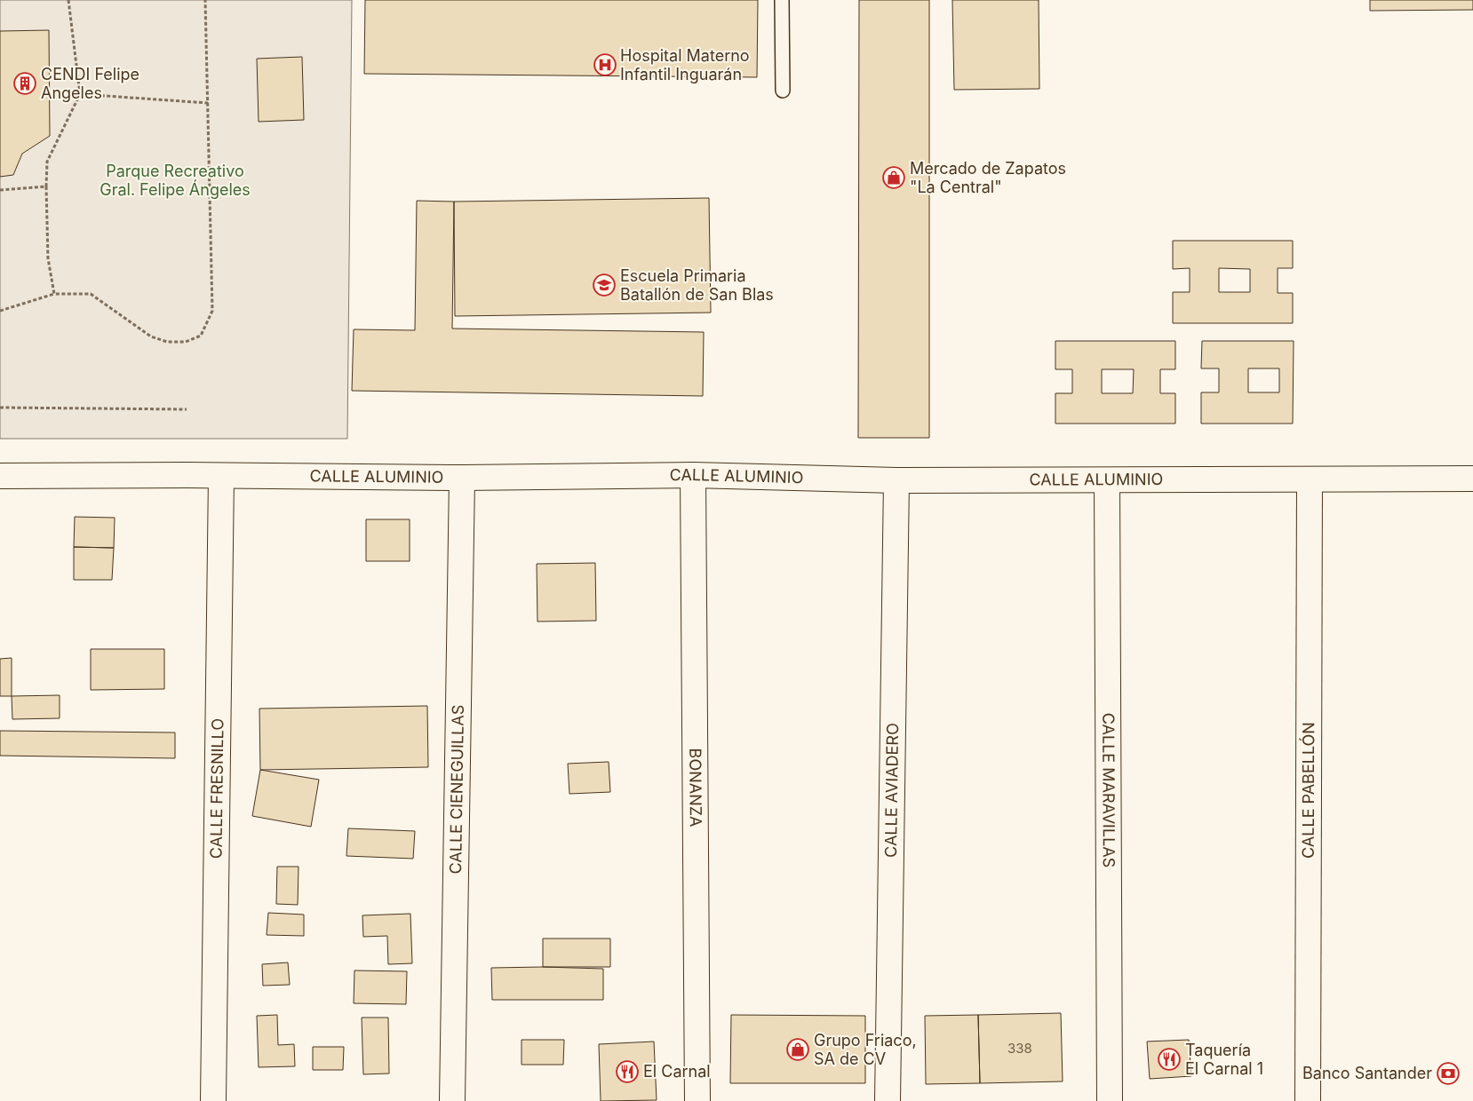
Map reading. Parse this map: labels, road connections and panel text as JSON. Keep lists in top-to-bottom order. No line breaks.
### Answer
{"streets":{"street":["CALLE ALUMINIO","CALLE FRESNILLO","BONANZA","CALLE CIENEGUILLAS","CALLE MARAVILLAS","CALLE PABELLÓN","CALLE AVIADERO"]},"crossings":[["CALLE ALUMINIO","CALLE FRESNILLO"],["CALLE ALUMINIO","BONANZA"],["CALLE ALUMINIO","CALLE CIENEGUILLAS"],["CALLE ALUMINIO","CALLE MARAVILLAS"],["CALLE ALUMINIO","CALLE PABELLÓN"],["CALLE ALUMINIO","CALLE AVIADERO"]],"parks":["Parque Recreativo Gral. Felipe Ángeles"],"places":{"hospital":["Hospital Materno Infantil Inguarán"],"building":["CENDI Felipe Angeles"],"shop":["Mercado de Zapatos \"La Central\"","Grupo Friaco, SA de CV"],"school or university":["Escuela Primaria Batallón de San Blas"],"restaurant":["Taquería El Carnal 1","El Carnal"],"bank":["Banco Santander"]},"house_numbers":["338"]}
